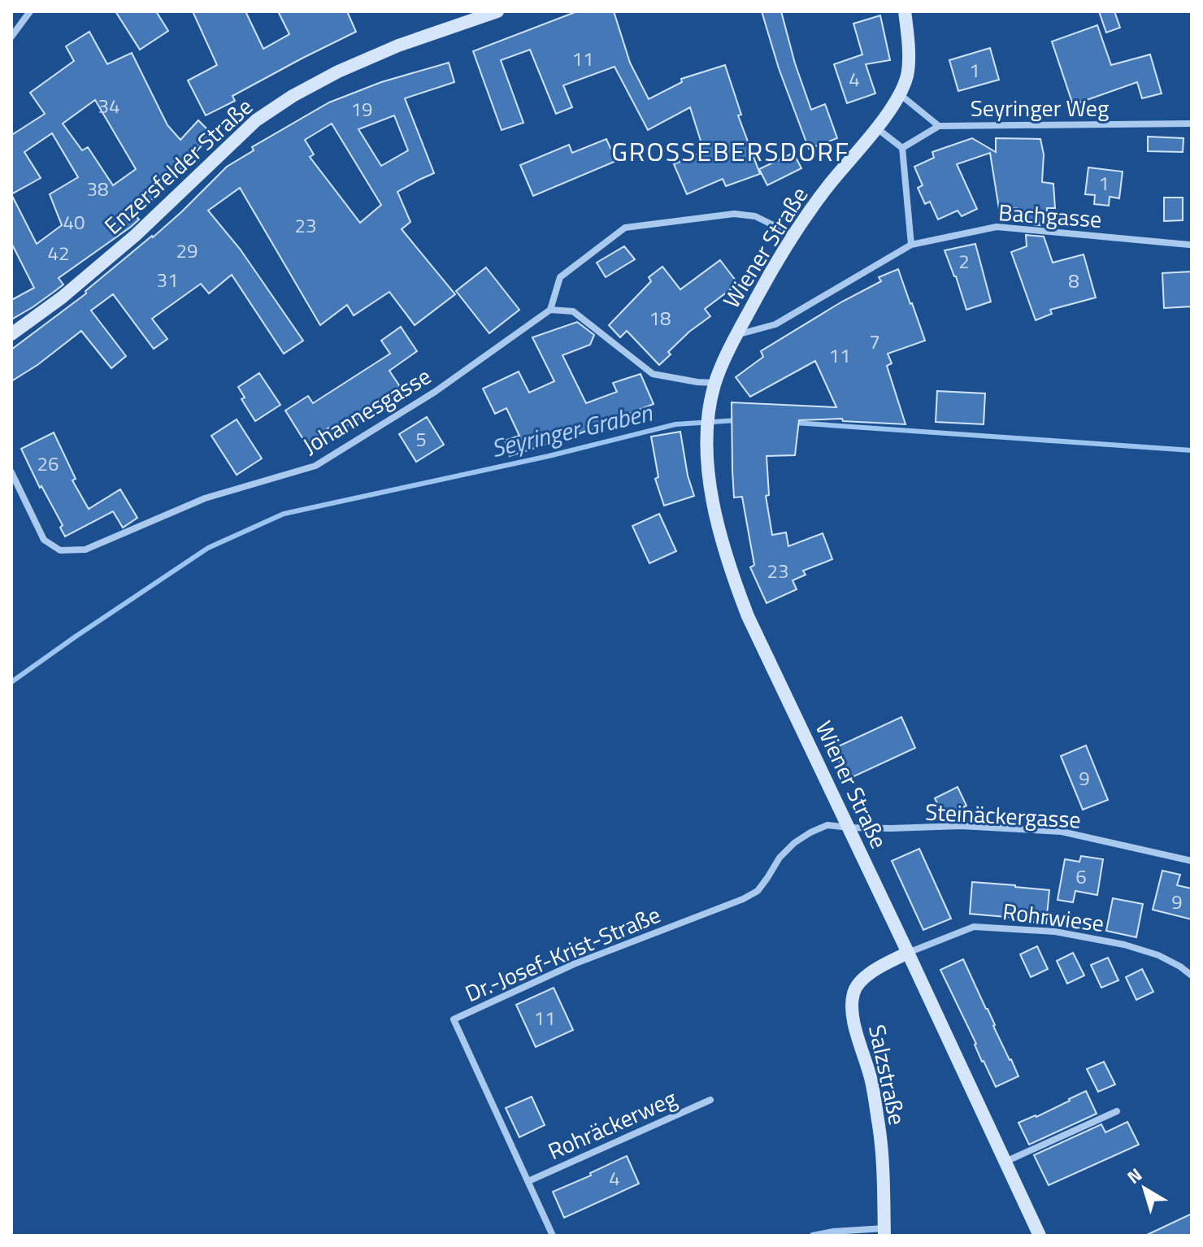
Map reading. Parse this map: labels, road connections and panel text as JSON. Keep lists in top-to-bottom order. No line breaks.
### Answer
{"streets":{"street":["Seyringer Weg","Enzersfelder Straße","Bachgasse","Wiener Straße","Johannesgasse","Steinäckergasse","Rohrwiese","Dr.-Josef-Krist-Straße","Salzstraße","Rohräckerweg"]},"crossings":[["Seyringer Weg","Wiener Straße"],["Bachgasse","Wiener Straße"],["Wiener Straße","Steinäckergasse"],["Wiener Straße","Rohrwiese"],["Wiener Straße","Dr.-Josef-Krist-Straße"],["Wiener Straße","Salzstraße"],["Steinäckergasse","Dr.-Josef-Krist-Straße"],["Rohrwiese","Salzstraße"],["Dr.-Josef-Krist-Straße","Rohräckerweg"]],"districts":["GROSSEBERSDORF"],"water":["Seyringer Graben"],"house_numbers":["11","1","4","34","19","1","38","40","23","29","42","2","31","8","18","7","11","5","26","23","9","6","9","11","4"],"north":"top left"}
